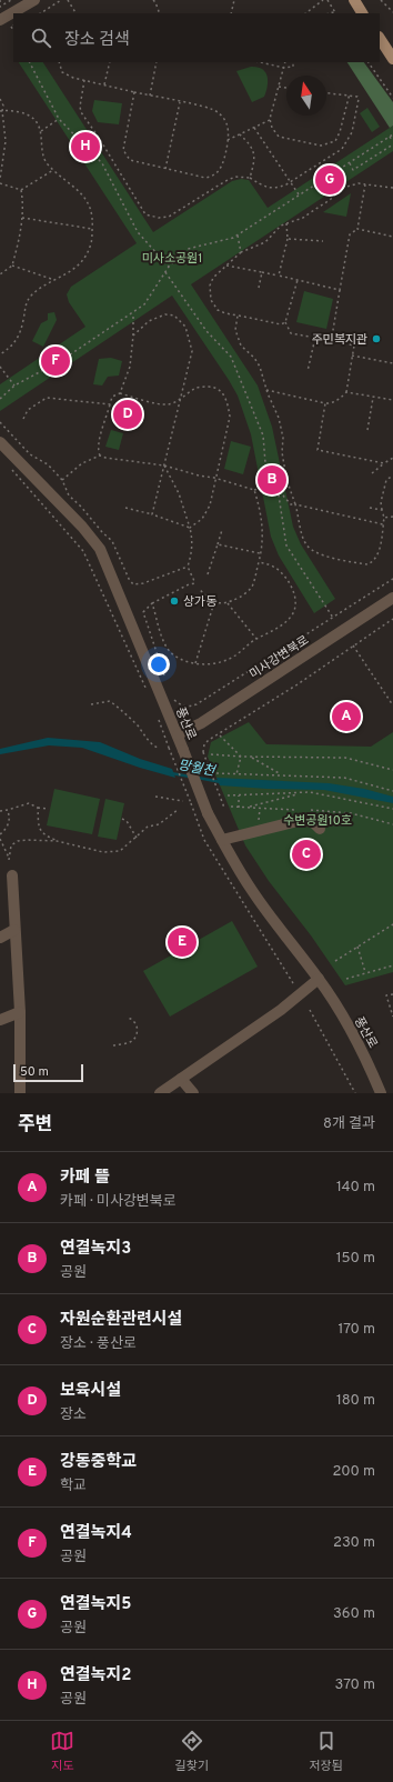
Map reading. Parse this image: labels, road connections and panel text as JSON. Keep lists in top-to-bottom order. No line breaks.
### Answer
{"streets":{"street":["미사강변북로","풍산로"]},"crossings":[["미사강변북로","풍산로"]],"water":["망월천"],"parks":["미사소공원1","수변공원10호"],"places":["주민복지관","상가동"],"scale_bar":"50 m","north":"top","page":{"search":"장소 검색","pins":["H","G","F","D","B","A","C","E"],"scale":"50 m","heading":["주변","8개 결과"],"list":[{"mark":"A","name":"카페 뜰","note":"카페 · 미사강변북로","value":"140 m"},{"mark":"B","name":"연결녹지3","note":"공원","value":"150 m"},{"mark":"C","name":"자원순환관련시설","note":"장소 · 풍산로","value":"170 m"},{"mark":"D","name":"보육시설","note":"장소","value":"180 m"},{"mark":"E","name":"강동중학교","note":"학교","value":"200 m"},{"mark":"F","name":"연결녹지4","note":"공원","value":"230 m"},{"mark":"G","name":"연결녹지5","note":"공원","value":"360 m"},{"mark":"H","name":"연결녹지2","note":"공원","value":"370 m"}],"nav":["지도","길찾기","저장됨"]}}
